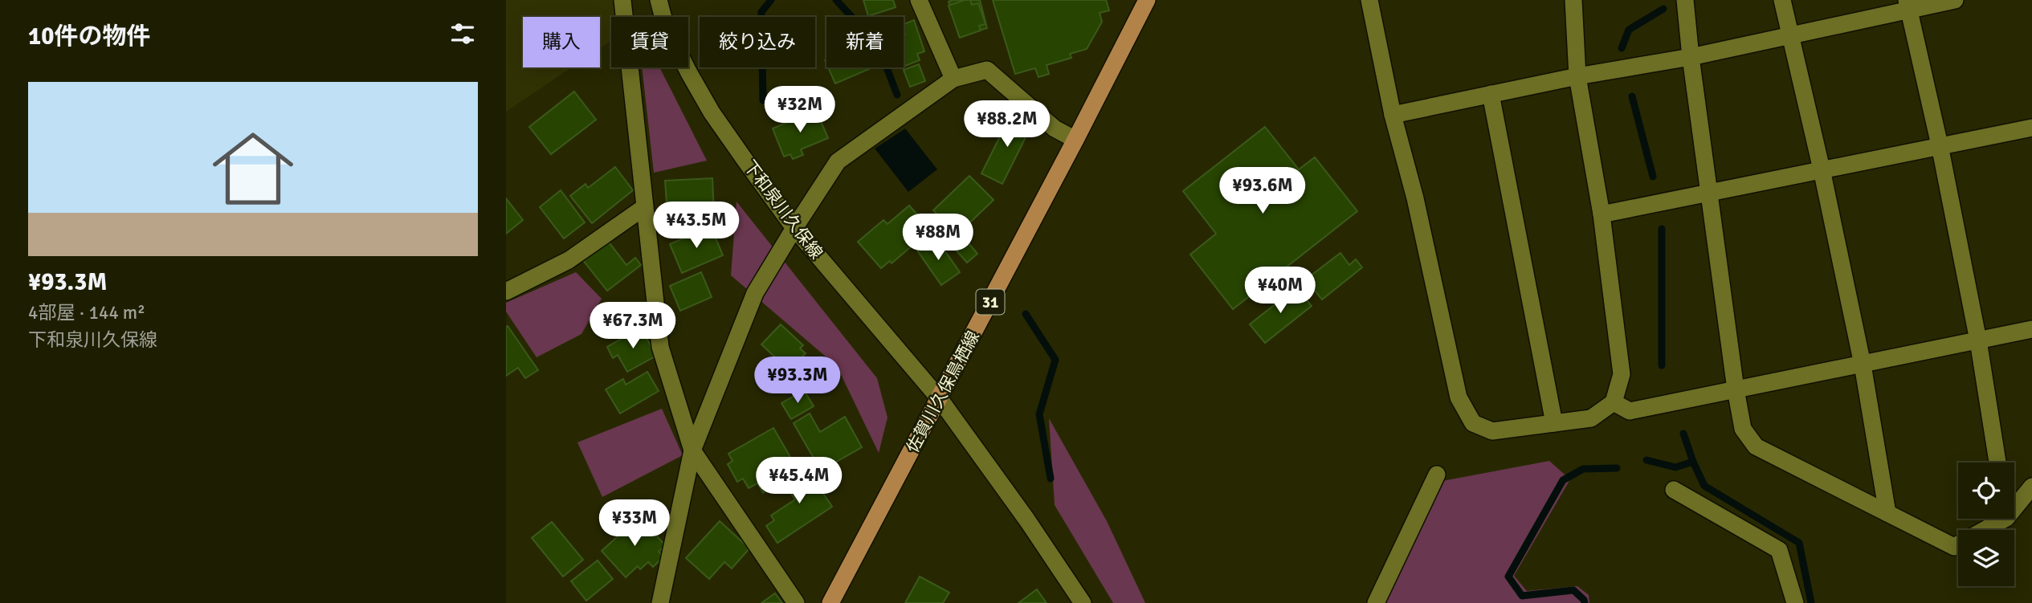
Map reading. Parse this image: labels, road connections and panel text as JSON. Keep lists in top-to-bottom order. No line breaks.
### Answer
{"streets":{"main road":["31","佐賀川久保鳥栖線"],"street":["下和泉川久保線"]},"crossings":[["下和泉川久保線","佐賀川久保鳥栖線"]],"page":{"heading":"10件の物件","chip":["購入","賃貸","絞り込み","新着"],"list":[{"name":"¥93.3M","note":"4部屋 · 144 m² · 下和泉川久保線"}],"price":["¥32M","¥88.2M","¥93.6M","¥43.5M","¥88M","¥40M","¥67.3M","¥93.3M","¥45.4M","¥33M"]}}
